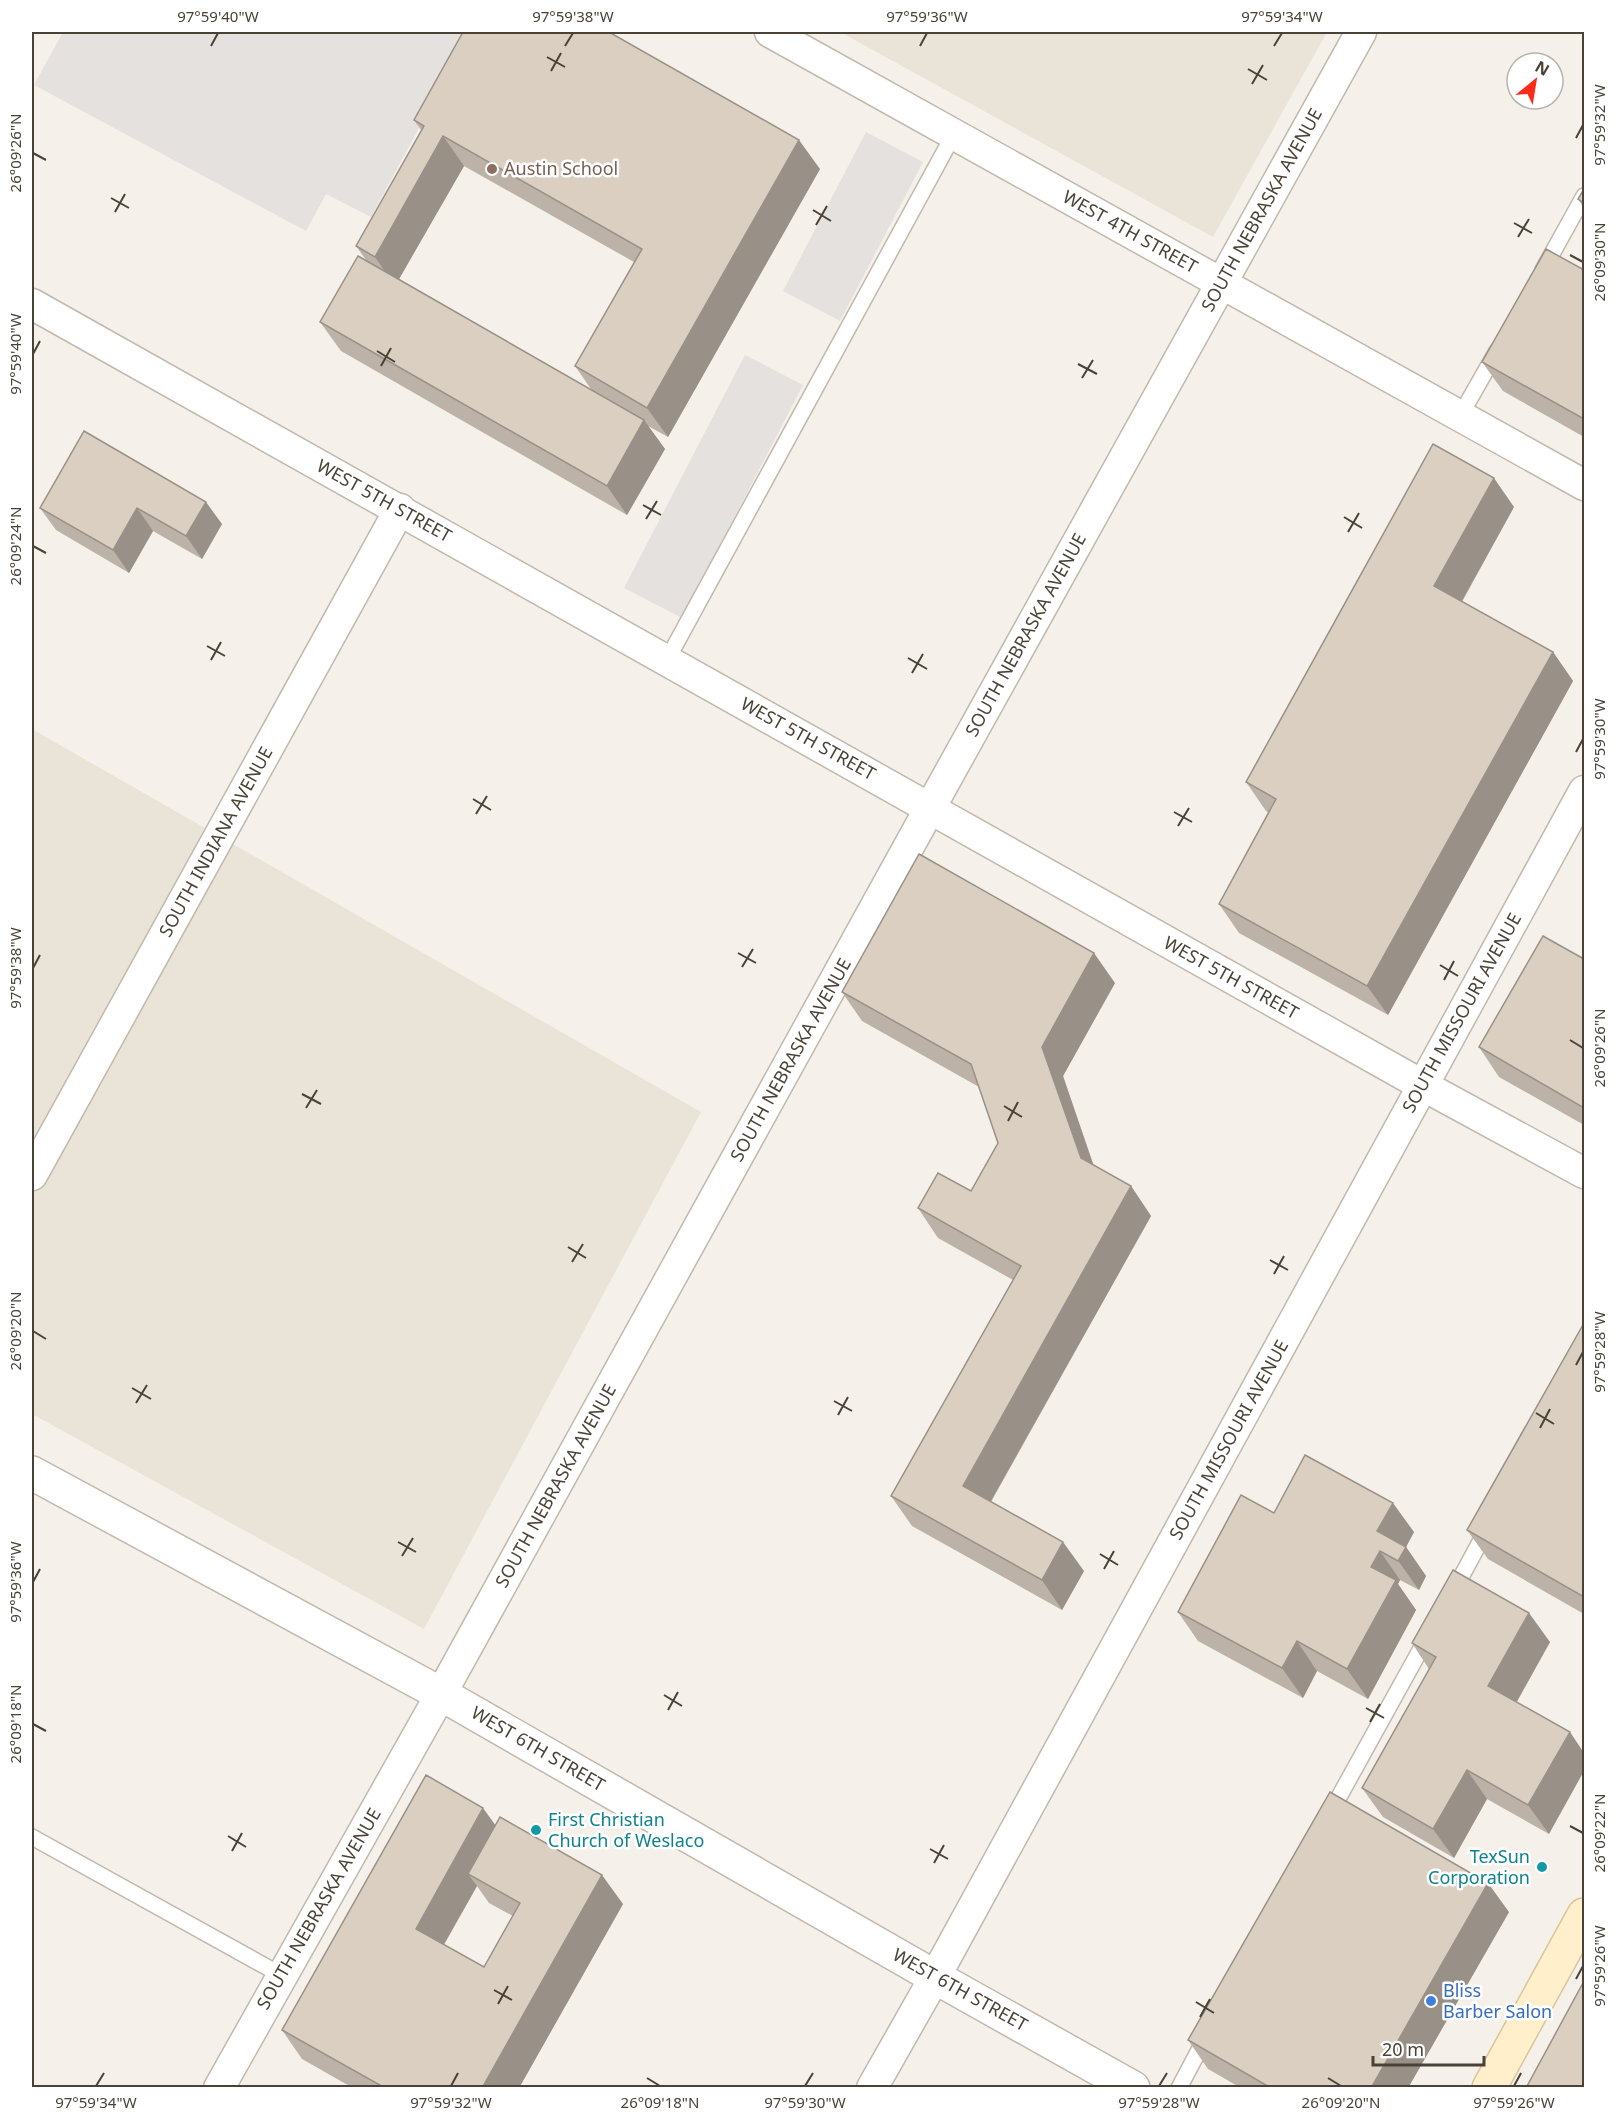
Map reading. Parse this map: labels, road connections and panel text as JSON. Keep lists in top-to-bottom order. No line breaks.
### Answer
{"streets":{"street":["SOUTH NEBRASKA AVENUE","WEST 4TH STREET","WEST 5TH STREET","SOUTH INDIANA AVENUE","SOUTH MISSOURI AVENUE","WEST 6TH STREET"]},"crossings":[["SOUTH NEBRASKA AVENUE","WEST 4TH STREET"],["SOUTH NEBRASKA AVENUE","WEST 5TH STREET"],["SOUTH NEBRASKA AVENUE","WEST 6TH STREET"],["WEST 5TH STREET","SOUTH INDIANA AVENUE"],["WEST 5TH STREET","SOUTH MISSOURI AVENUE"],["SOUTH MISSOURI AVENUE","WEST 6TH STREET"]],"places":["Austin School","First Christian Church of Weslaco","TexSun Corporation","Bliss Barber Salon"],"scale_bar":"20 m","north":"top right","coordinates":["97°59'40\"W","97°59'38\"W","97°59'36\"W","97°59'34\"W","97°59'32\"W","26°09'26\"N","26°09'30\"N","26°09'24\"N","97°59'30\"W","26°09'20\"N","97°59'28\"W","26°09'18\"N","26°09'22\"N","97°59'26\"W"]}
